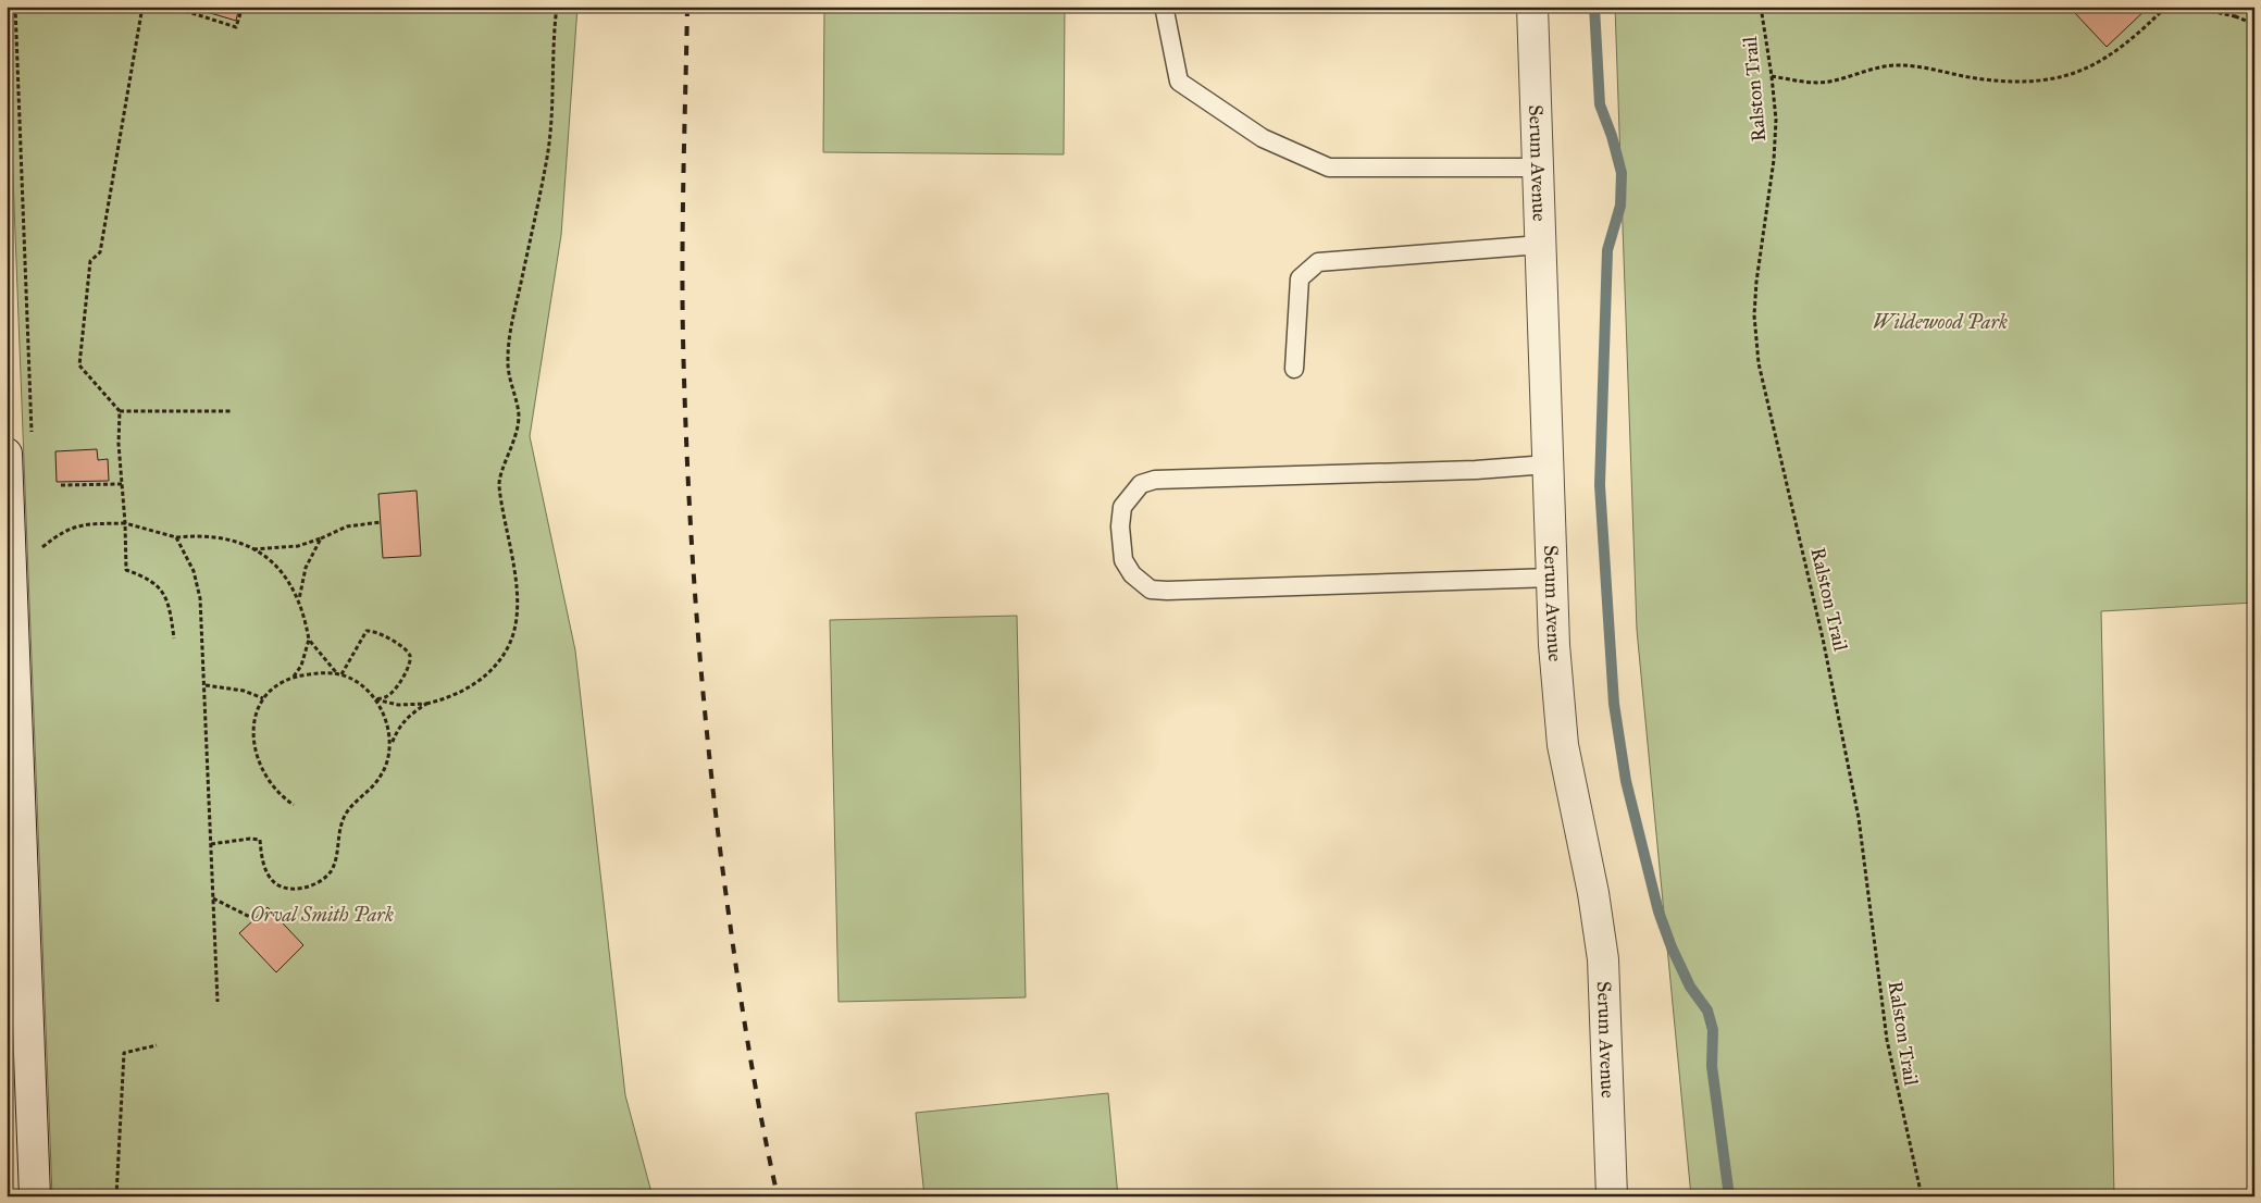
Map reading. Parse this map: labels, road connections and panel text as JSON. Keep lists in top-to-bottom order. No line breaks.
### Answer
{"streets":{"street":["Serum Avenue"],"path":["Ralston Trail"]},"parks":["Wildewood Park","Orval Smith Park"]}
